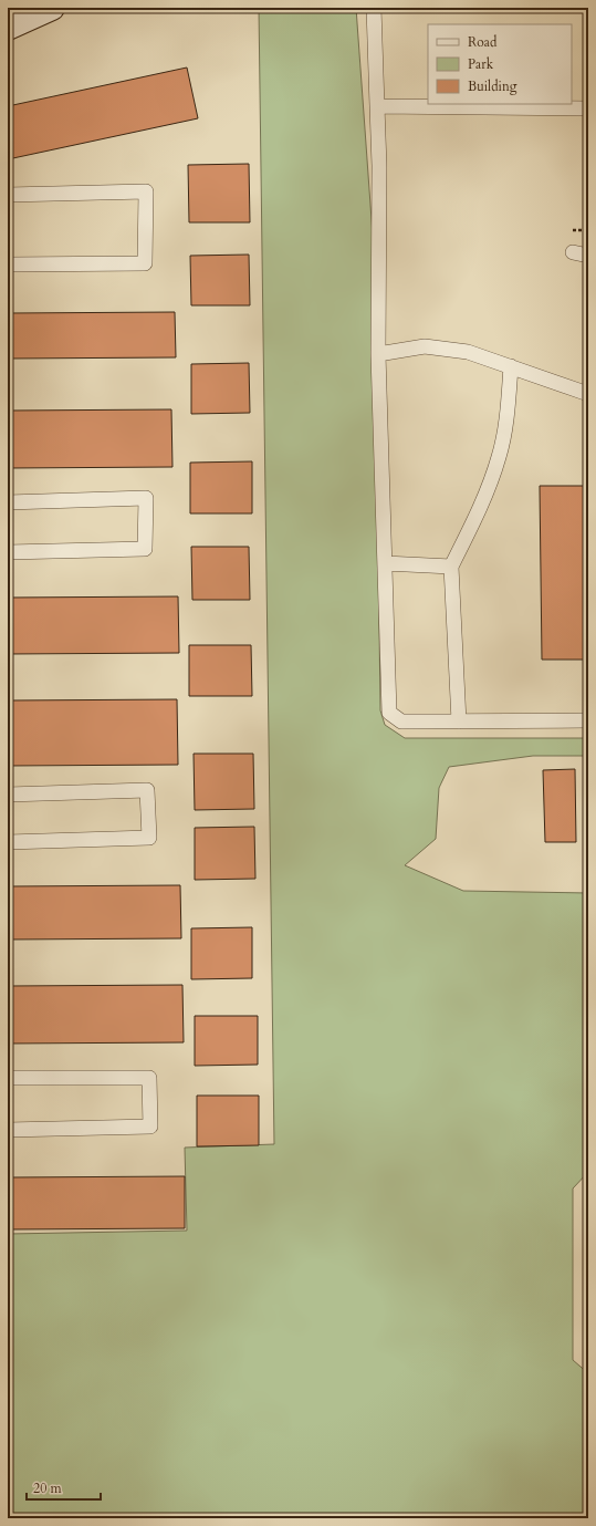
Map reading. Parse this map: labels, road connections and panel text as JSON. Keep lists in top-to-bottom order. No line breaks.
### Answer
{"legend":["Road","Park","Building"],"scale_bar":"20 m"}
